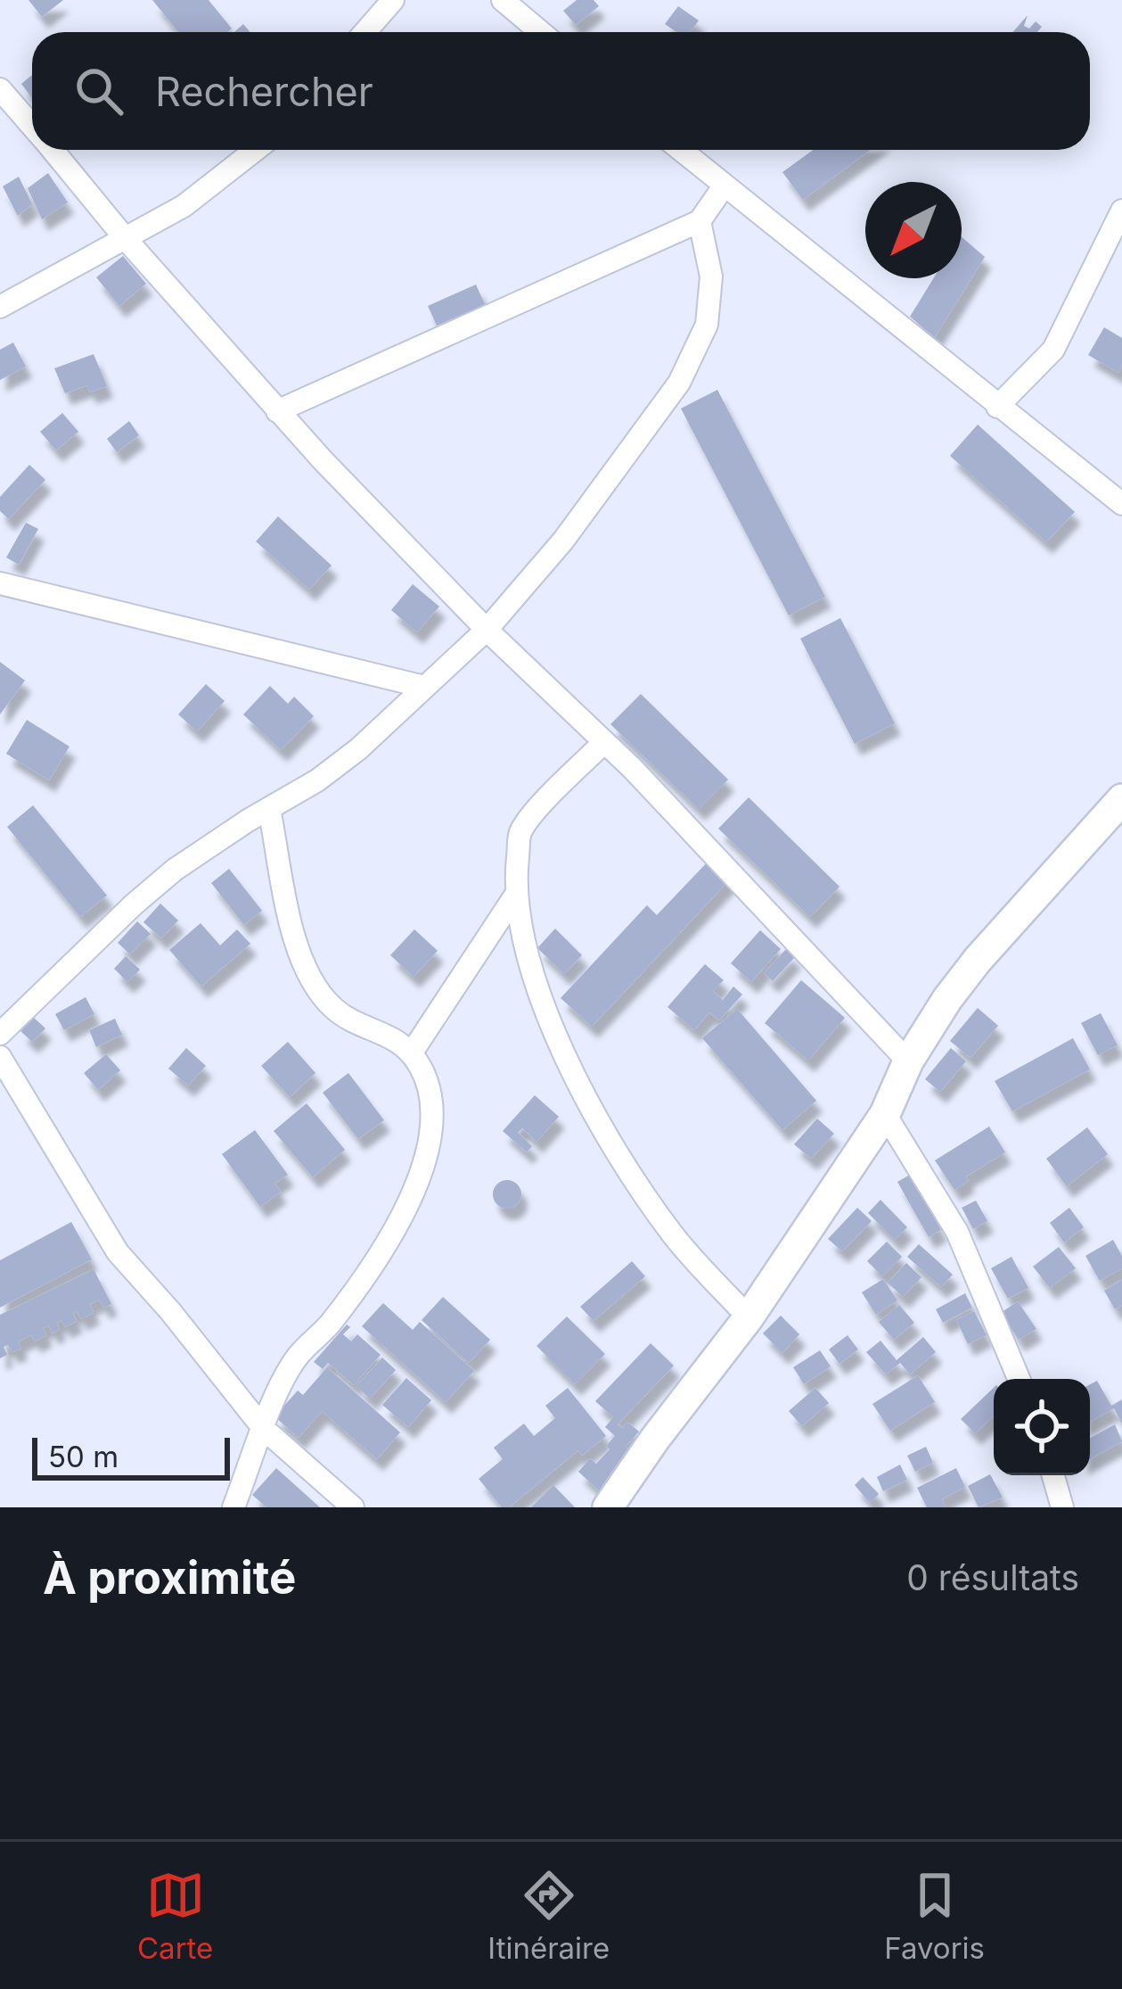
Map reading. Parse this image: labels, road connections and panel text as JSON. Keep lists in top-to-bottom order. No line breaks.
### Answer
{"scale_bar":"50 m","north":"bottom left","page":{"search":"Rechercher","scale":"50 m","heading":["À proximité","0 résultats"],"nav":["Carte","Itinéraire","Favoris"]}}
